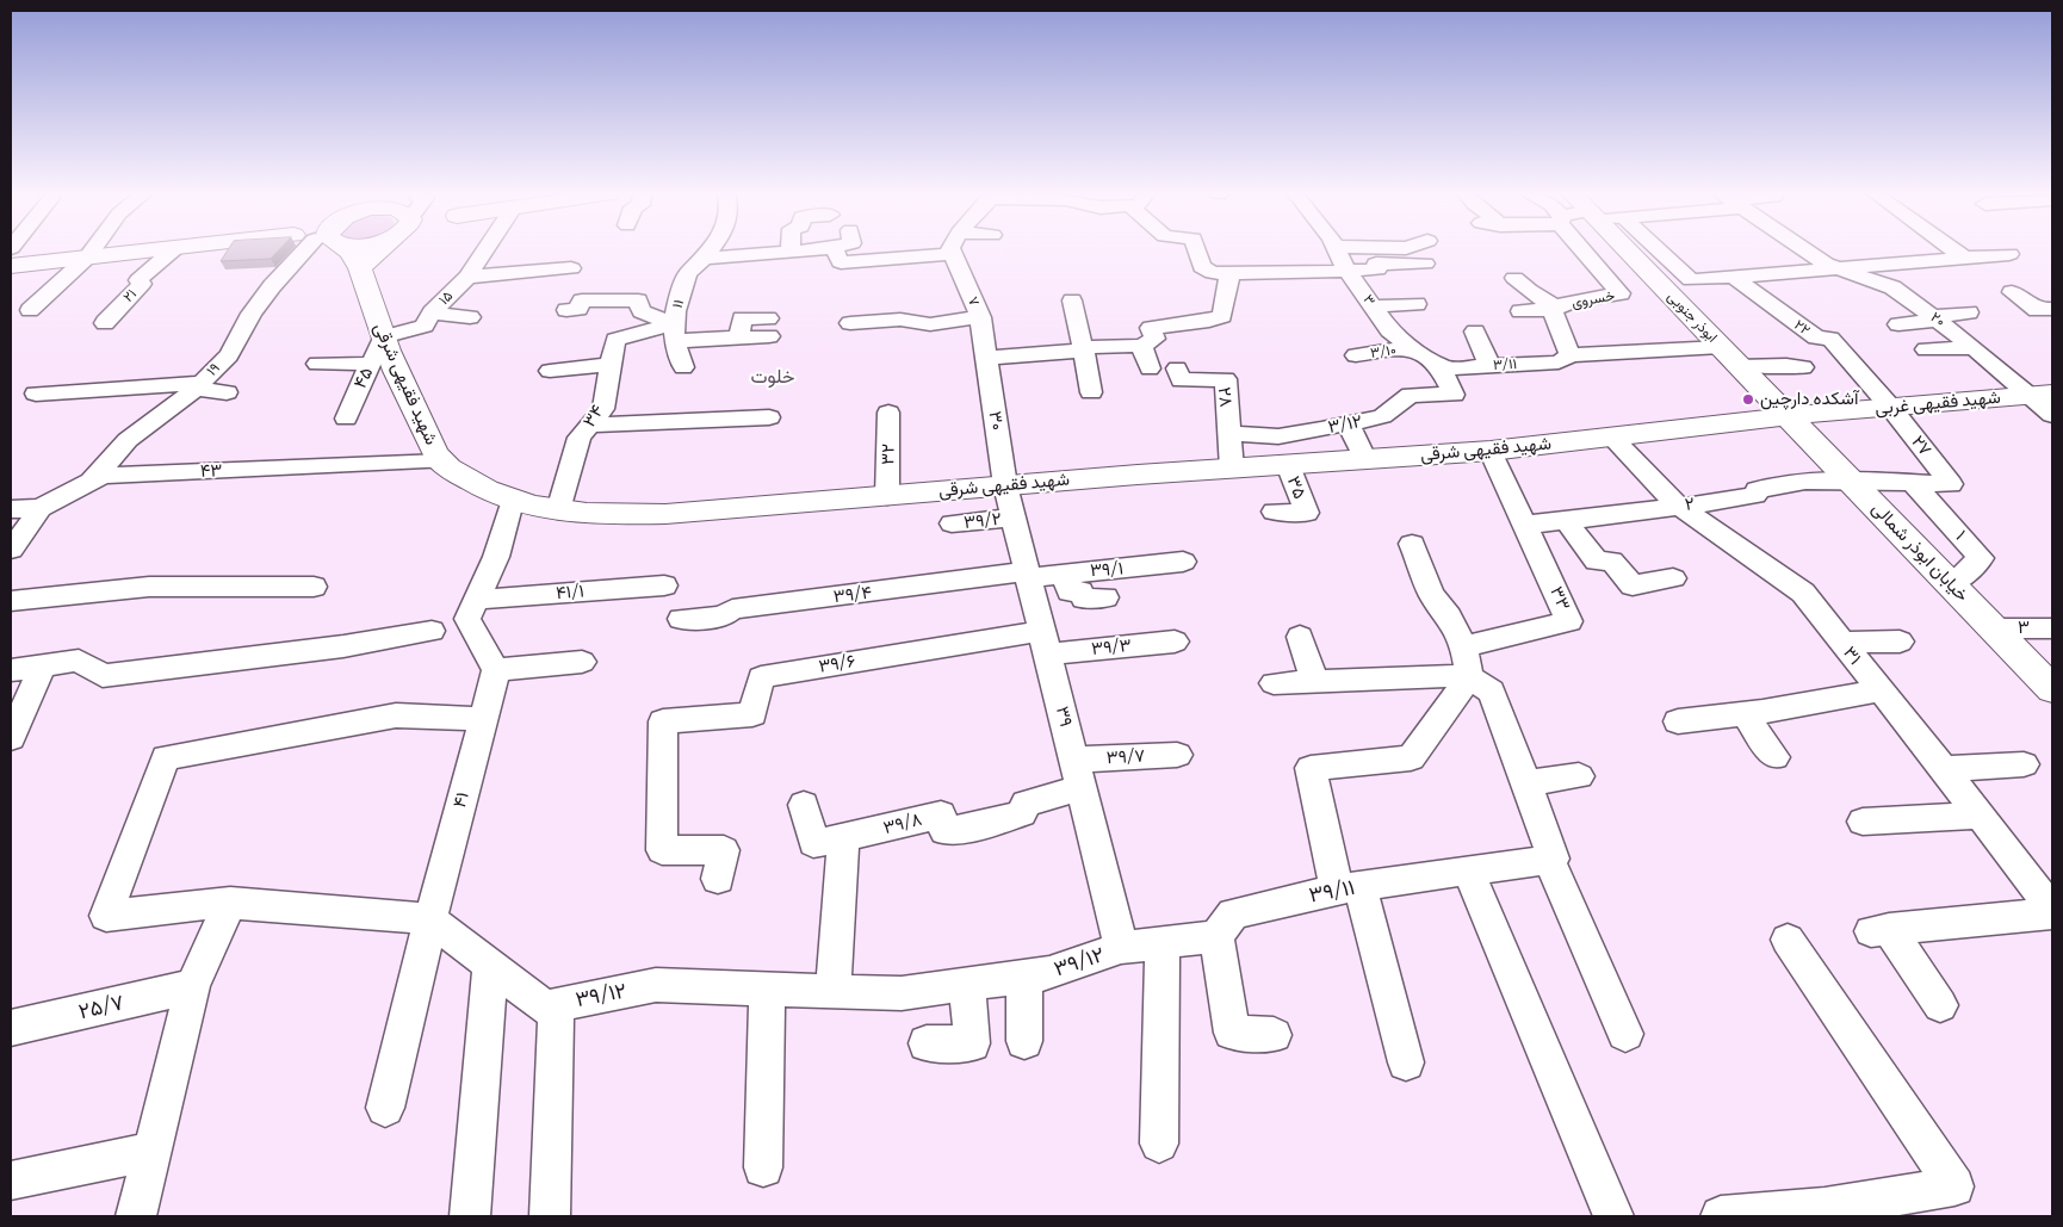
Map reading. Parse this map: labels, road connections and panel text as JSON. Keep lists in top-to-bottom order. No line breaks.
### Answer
{"streets":{"street":["۲۱","۱۵","خسروی","۳","۷","۱۱","ابوذر جنوبی","۲۰","۲۲","۳/۱۰","۳/۱۱","۱۹","۴۵","شهید فقیهی شرقی","۲۸","شهید فقیهی غربی","۳۴","۳۰","۳/۱۲","۲۷","۳۲","۴۳","۳۵","۲","۳۹/۲","۱","خیابان ابوذر شمالی","۳۹/۱","۴۱/۱","۳۹/۴","۳۳","۳۹/۳","۳۱","۳۹/۶","۳۹","۳۹/۷","۴۱","۳۹/۸","۳۹/۱۱","۳۹/۱۲","۲۵/۷"]},"crossings":[["۱۵","۴۵"],["۱۵","شهید فقیهی شرقی"],["خسروی","۳/۱۱"],["۳","۳/۱۰"],["۳","۳/۱۱"],["۳","۳/۱۲"],["۳","خیابان ابوذر شمالی"],["۷","۳۰"],["۱۱","۳۴"],["ابوذر جنوبی","۳/۱۱"],["ابوذر جنوبی","شهید فقیهی شرقی"],["ابوذر جنوبی","شهید فقیهی غربی"],["ابوذر جنوبی","خیابان ابوذر شمالی"],["۲۰","شهید فقیهی غربی"],["۲۲","شهید فقیهی غربی"],["۲۲","۲۷"],["۳/۱۱","۳/۱۲"],["۱۹","۴۳"],["۴۵","شهید فقیهی شرقی"],["شهید فقیهی شرقی","۲۸"],["شهید فقیهی شرقی","شهید فقیهی غربی"],["شهید فقیهی شرقی","۳۴"],["شهید فقیهی شرقی","۳۰"],["شهید فقیهی شرقی","۳۲"],["شهید فقیهی شرقی","۴۳"],["شهید فقیهی شرقی","۳۵"],["شهید فقیهی شرقی","خیابان ابوذر شمالی"],["شهید فقیهی شرقی","۳۳"],["شهید فقیهی شرقی","۳۱"],["شهید فقیهی شرقی","۳۹"],["۲۸","۳/۱۲"],["شهید فقیهی غربی","۲۷"],["شهید فقیهی غربی","خیابان ابوذر شمالی"],["۳۰","۳۹"],["۲۷","۲"],["۲","۱"],["۲","خیابان ابوذر شمالی"],["۲","۳۳"],["۲","۳۱"],["۳۹/۲","۳۹"],["۱","خیابان ابوذر شمالی"],["۳۹/۱","۳۹/۴"],["۳۹/۱","۳۹"],["۳۹/۴","۳۹"],["۳۹/۳","۳۹/۶"],["۳۹/۳","۳۹"],["۳۹/۶","۳۹"],["۳۹","۳۹/۷"],["۳۹","۳۹/۸"],["۳۹","۳۹/۱۲"],["۳۹/۷","۳۹/۸"],["۴۱","۳۹/۱۲"]],"districts":["خلوت"],"places":["آشکده دارچین"]}
